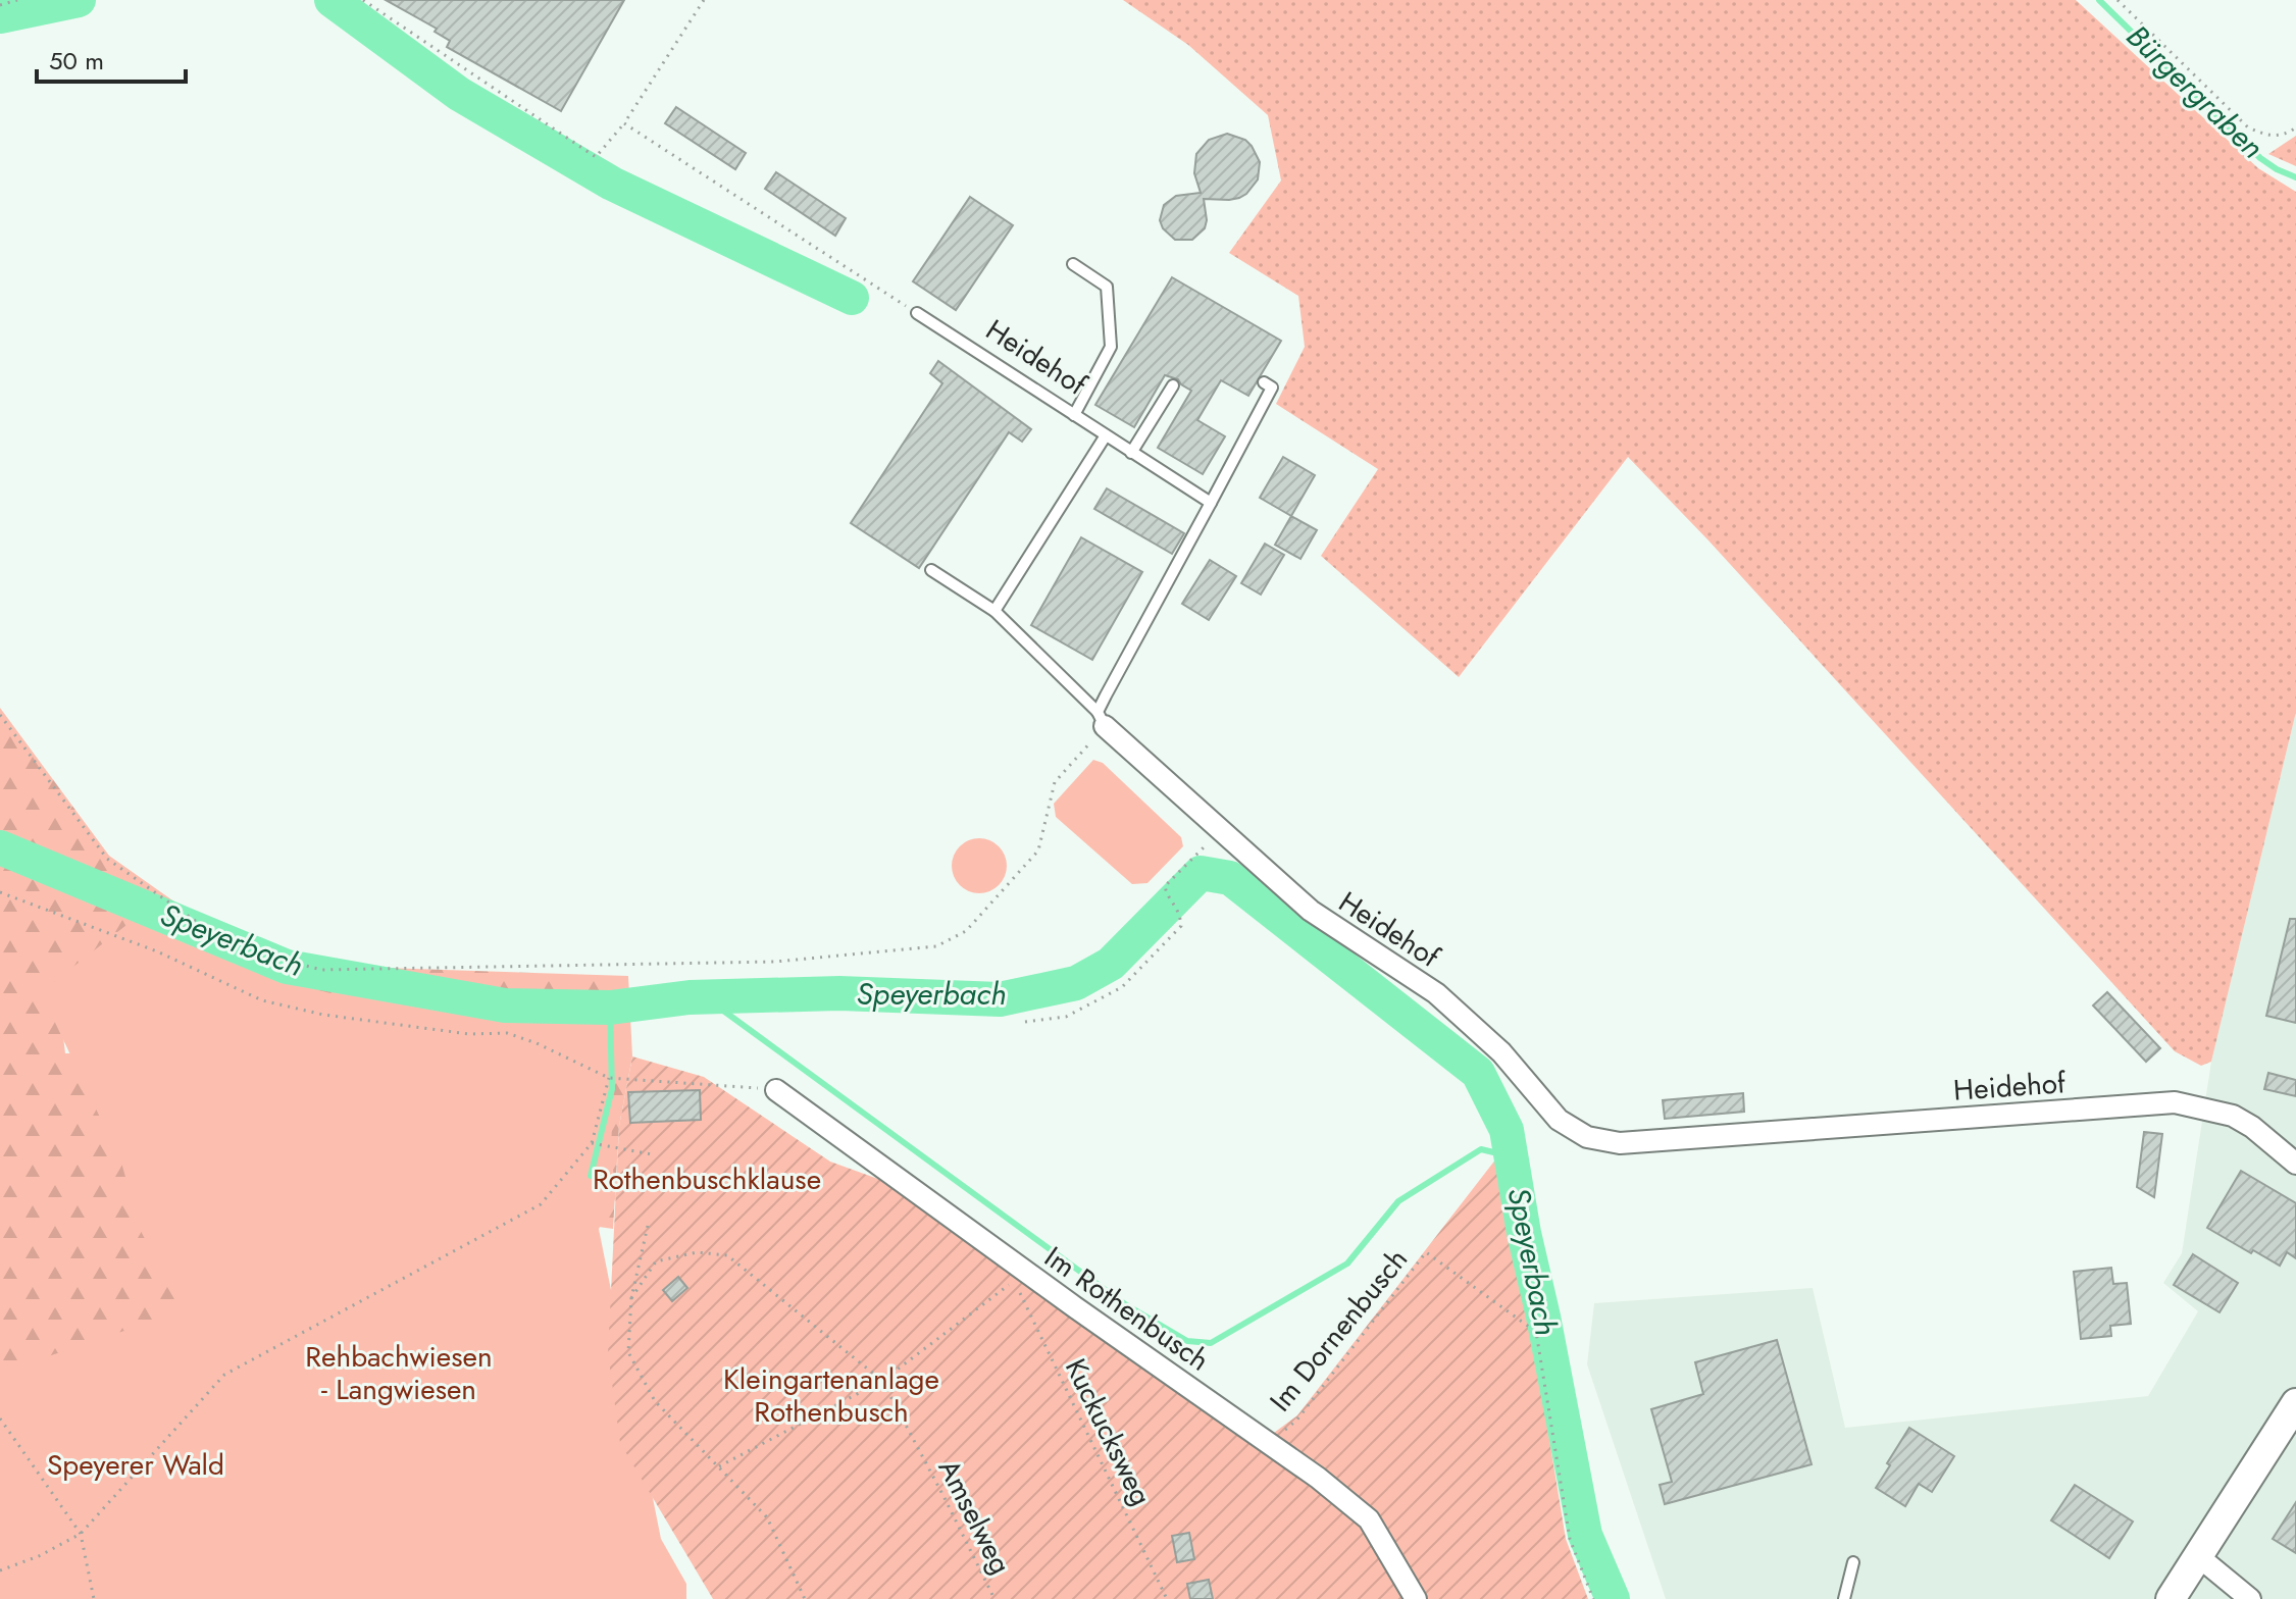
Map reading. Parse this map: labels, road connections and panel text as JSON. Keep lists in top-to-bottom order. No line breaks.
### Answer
{"streets":{"street":["Heidehof","Im Rothenbusch"],"path":["Im Dornenbusch","Kuckucksweg","Amselweg"]},"crossings":[["Im Rothenbusch","Im Dornenbusch"],["Kuckucksweg","Amselweg"]],"water":["Bürgergraben","Speyerbach"],"parks":["Rothenbuschklause","Rehbachwiesen - Langwiesen","Kleingartenanlage Rothenbusch","Speyerer Wald"],"scale_bar":"50 m"}
